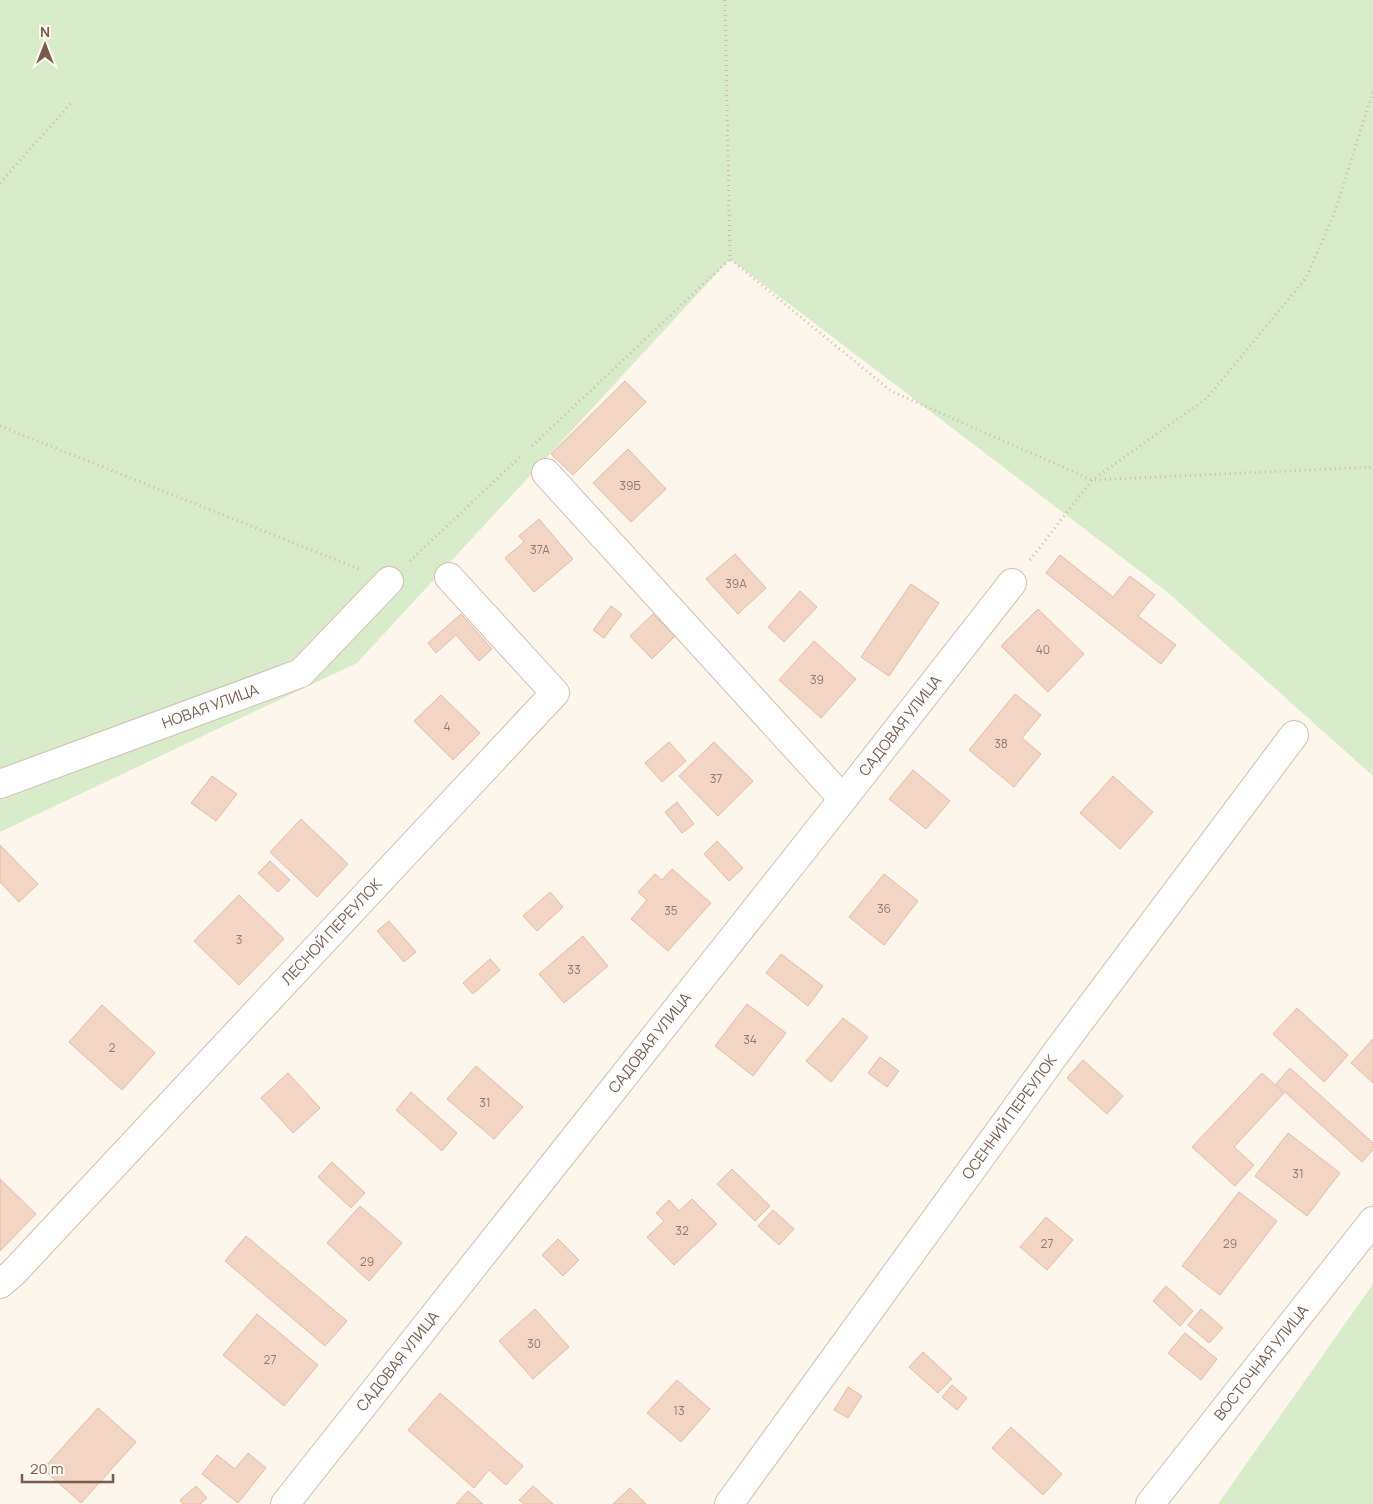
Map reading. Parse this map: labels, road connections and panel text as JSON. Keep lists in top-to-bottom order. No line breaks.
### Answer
{"streets":{"street":["НОВАЯ УЛИЦА","САДОВАЯ УЛИЦА","ЛЕСНОЙ ПЕРЕУЛОК","ОСЕННИЙ ПЕРЕУЛОК","ВОСТОЧНАЯ УЛИЦА"]},"house_numbers":["39Б","37А","39А","40","39","4","38","37","36","35","3","33","34","2","31","31","32","27","29","29","30","27","13"],"scale_bar":"20 m","north":"top"}
